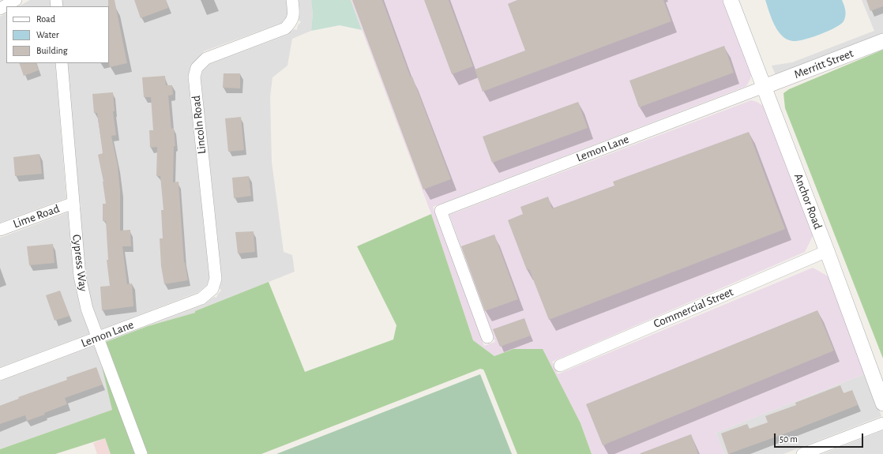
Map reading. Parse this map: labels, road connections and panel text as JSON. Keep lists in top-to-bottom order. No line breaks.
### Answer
{"streets":{"street":["Merritt Street","Lincoln Road","Lemon Lane","Anchor Road","Lime Road","Cypress Way","Commercial Street"]},"crossings":[["Merritt Street","Lemon Lane"],["Merritt Street","Anchor Road"],["Lincoln Road","Lemon Lane"],["Lemon Lane","Anchor Road"],["Lemon Lane","Cypress Way"],["Anchor Road","Commercial Street"],["Lime Road","Cypress Way"]],"legend":["Road","Water","Building"],"scale_bar":"50 m"}
